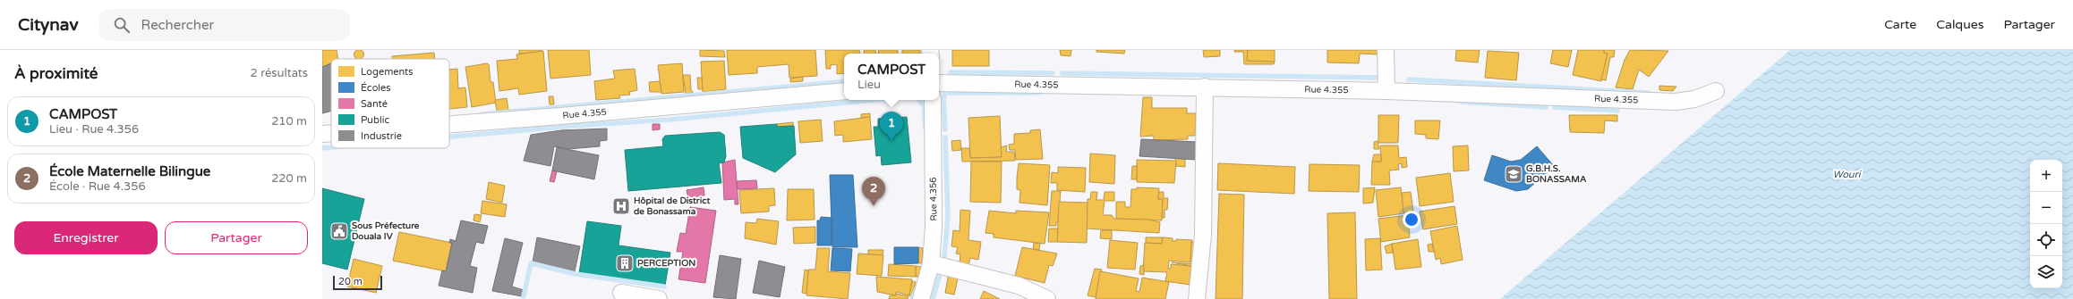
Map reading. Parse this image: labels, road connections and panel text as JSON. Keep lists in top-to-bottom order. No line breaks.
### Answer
{"streets":{"street":["Rue 4.355","Rue 4.356"]},"water":["Wouri"],"places":{"school or university":["G.B.H.S. BONASSAMA"],"hospital":["Hôpital de District de Bonassama"],"public building":["Sous Préfecture Douala IV"],"building":["PERCEPTION"]},"legend":["Logements","Écoles","Santé","Public","Industrie"],"scale_bar":"20 m","page":{"header":"Citynav","search":"Rechercher","nav":["Carte","Calques","Partager"],"heading":["À proximité","2 résultats"],"popup":["CAMPOST","Lieu"],"list":[{"mark":"1","name":"CAMPOST","note":"Lieu · Rue 4.356","value":"210 m"},{"mark":"2","name":"École Maternelle Bilingue","note":"École · Rue 4.356","value":"220 m"}],"pins":["1","2"],"map_buttons":["+","−"],"buttons":["Enregistrer","Partager"],"scale":"20 m"}}
